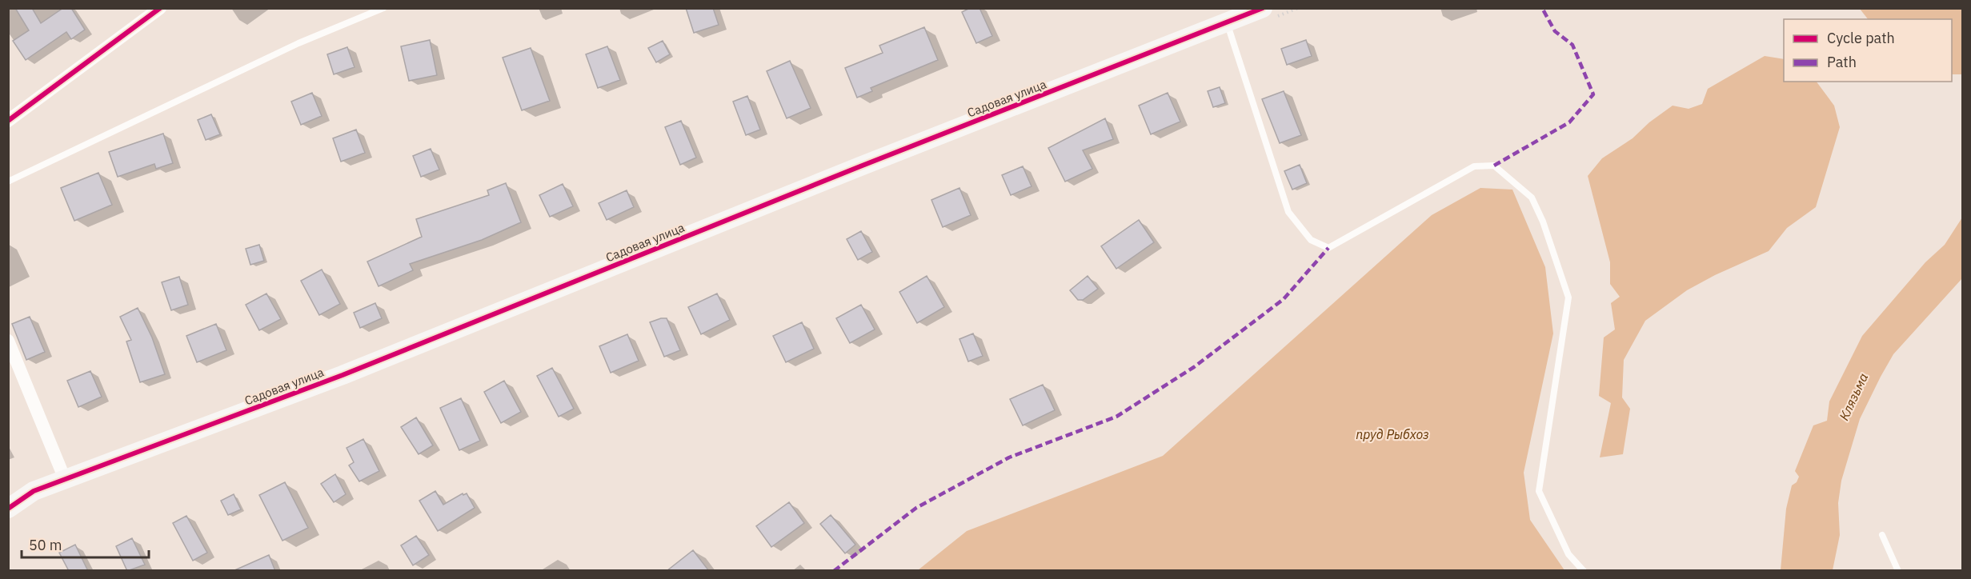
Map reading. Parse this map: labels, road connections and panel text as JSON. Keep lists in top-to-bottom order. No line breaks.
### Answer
{"streets":{"street":["Садовая улица"]},"water":["Клязьма","пруд Рыбхоз"],"legend":["Cycle path","Path"],"scale_bar":"50 m"}
